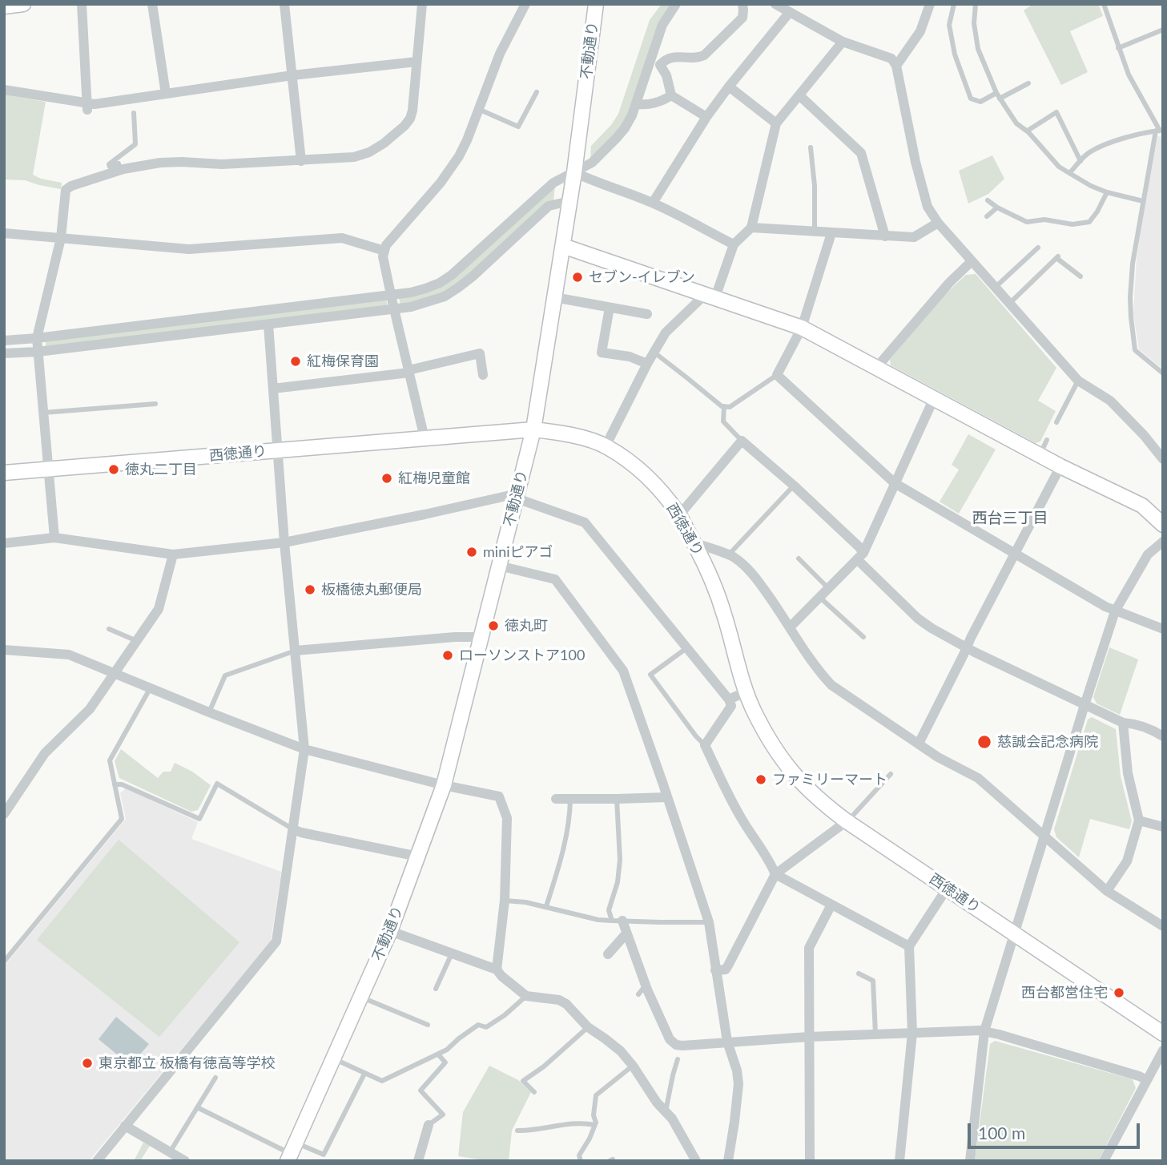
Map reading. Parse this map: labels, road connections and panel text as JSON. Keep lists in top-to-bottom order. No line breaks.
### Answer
{"streets":{"street":["不動通り","西徳通り"]},"crossings":[["不動通り","西徳通り"]],"districts":["西台三丁目"],"places":["セブン-イレブン","紅梅保育園","徳丸二丁目","紅梅児童館","miniピアゴ","板橋徳丸郵便局","徳丸町","ローソンストア100","慈誠会記念病院","ファミリーマート","西台都営住宅","東京都立 板橋有徳高等学校"],"scale_bar":"100 m"}
